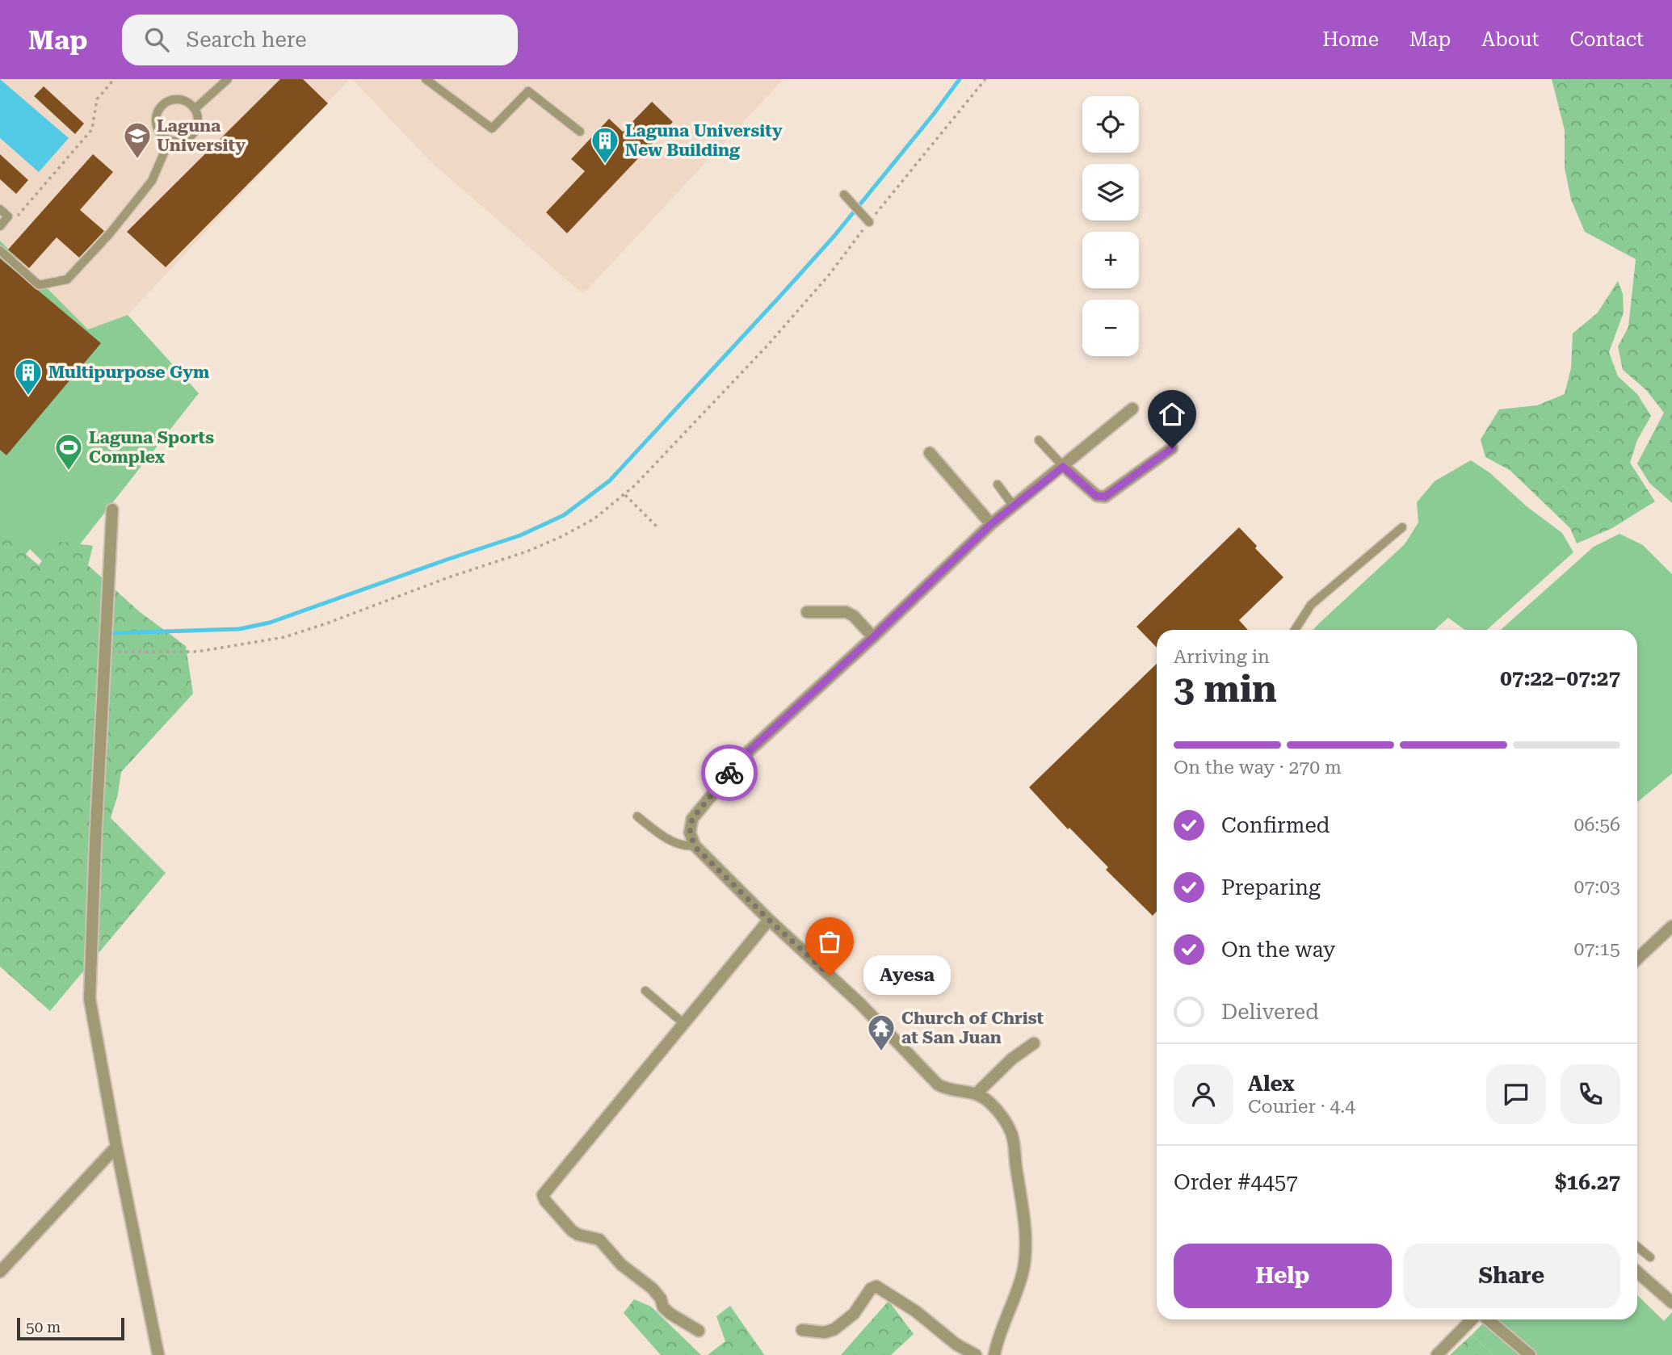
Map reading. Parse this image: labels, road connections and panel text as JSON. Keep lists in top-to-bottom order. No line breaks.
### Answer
{"places":{"school or university":["Laguna University"],"building":["Laguna University New Building","Multipurpose Gym"],"sports":["Laguna Sports Complex"],"other":["Ayesa"],"temple":["Church of Christ at San Juan"]},"scale_bar":"50 m","page":{"header":"Map","search":"Search here","nav":["Home","Map","About","Contact"],"map_buttons":["+","−"],"heading":["3 min","Arriving in","07:22–07:27"],"panel":["Alex","Courier · 4.4","Order #4457","$16.27"],"bar":"On the way · 270 m","list":[["Confirmed","06:56"],["Preparing","07:03"],["On the way","07:15"],"Delivered"],"bubble":"Ayesa","buttons":["Help","Share"],"scale":"50 m"}}
